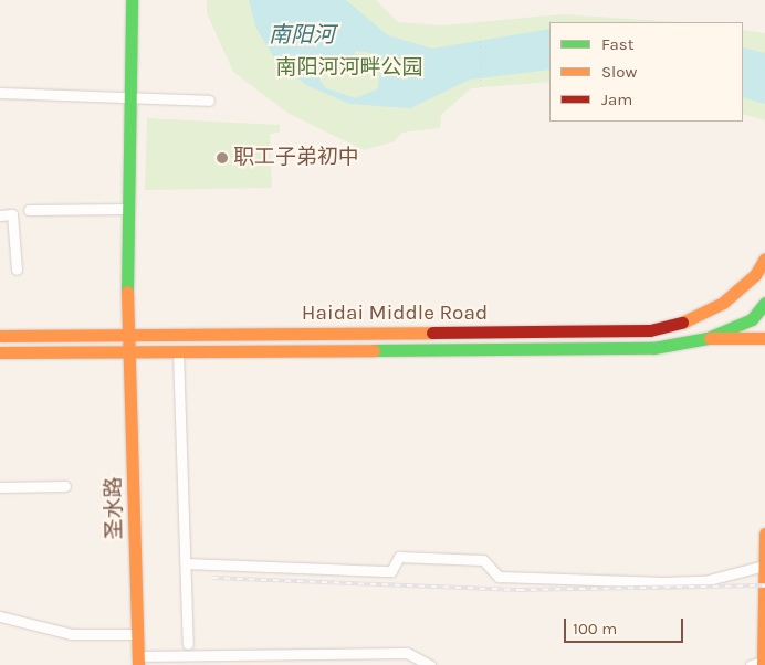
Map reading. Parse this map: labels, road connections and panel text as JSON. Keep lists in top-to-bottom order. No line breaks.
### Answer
{"streets":{"main road":["Haidai Middle Road","圣水路"]},"crossings":[["Haidai Middle Road","圣水路"]],"water":["南阳河"],"parks":["南阳河河畔公园"],"places":["职工子弟初中"],"legend":["Fast","Slow","Jam"],"scale_bar":"100 m"}
